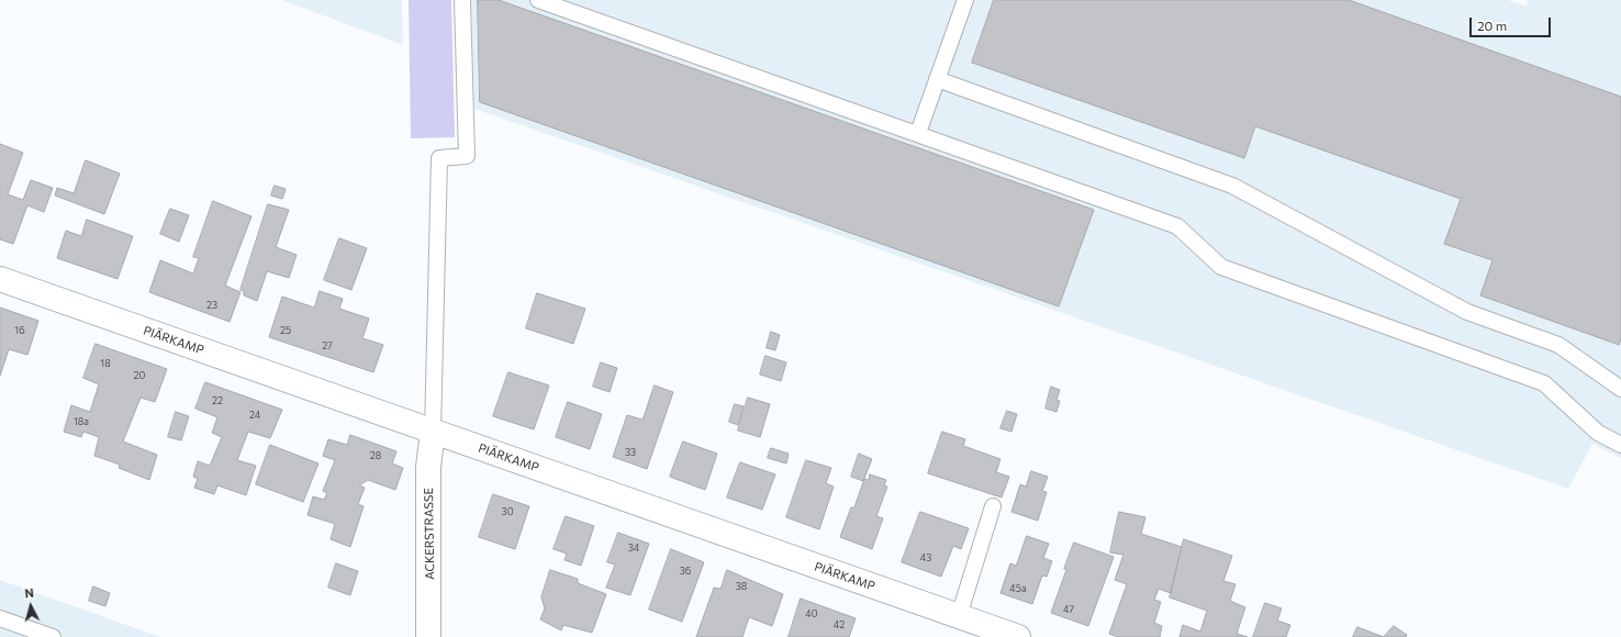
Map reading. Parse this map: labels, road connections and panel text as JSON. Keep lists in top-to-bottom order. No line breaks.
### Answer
{"streets":{"street":["PIÄRKAMP","ACKERSTRASSE"]},"crossings":[["PIÄRKAMP","ACKERSTRASSE"]],"house_numbers":["23","16","25","27","18","20","22","24","18a","33","28","30","34","43","36","38","45a","47","40","42"],"scale_bar":"20 m","north":"top"}
